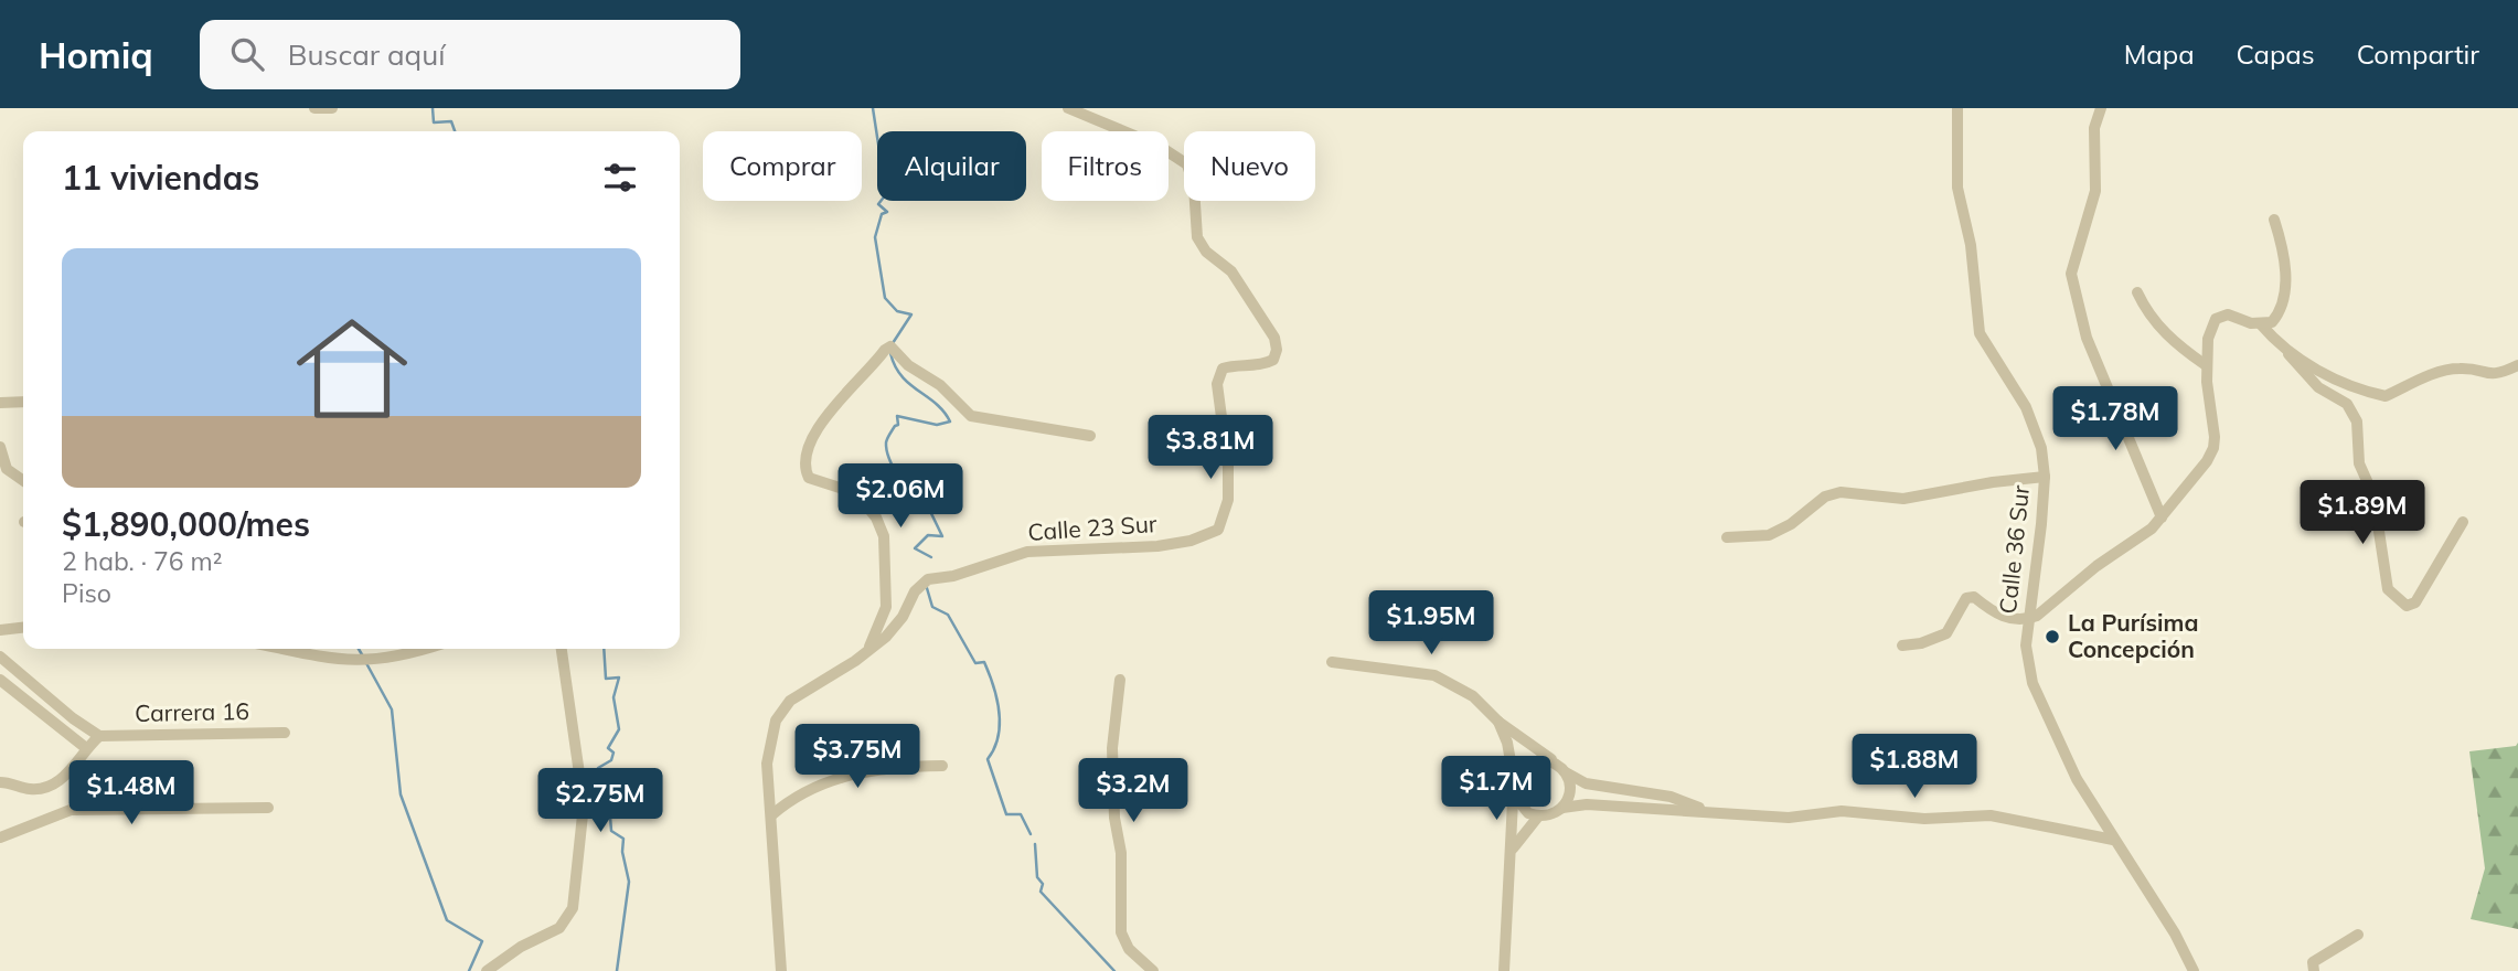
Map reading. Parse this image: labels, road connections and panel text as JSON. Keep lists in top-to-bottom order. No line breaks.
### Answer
{"streets":{"street":["Calle 23 Sur","Calle 36 Sur","Carrera 16"]},"places":["La Purísima Concepción"],"page":{"header":"Homiq","search":"Buscar aquí","nav":["Mapa","Capas","Compartir"],"chip":["Comprar","Alquilar","Filtros","Nuevo"],"heading":"11 viviendas","list":[{"name":"$1,890,000/mes","note":"2 hab. · 76 m² · Piso"}],"price":["$1.78M","$3.81M","$2.06M","$1.89M","$1.95M","$3.75M","$1.88M","$1.7M","$3.2M","$1.48M","$2.75M"]}}
